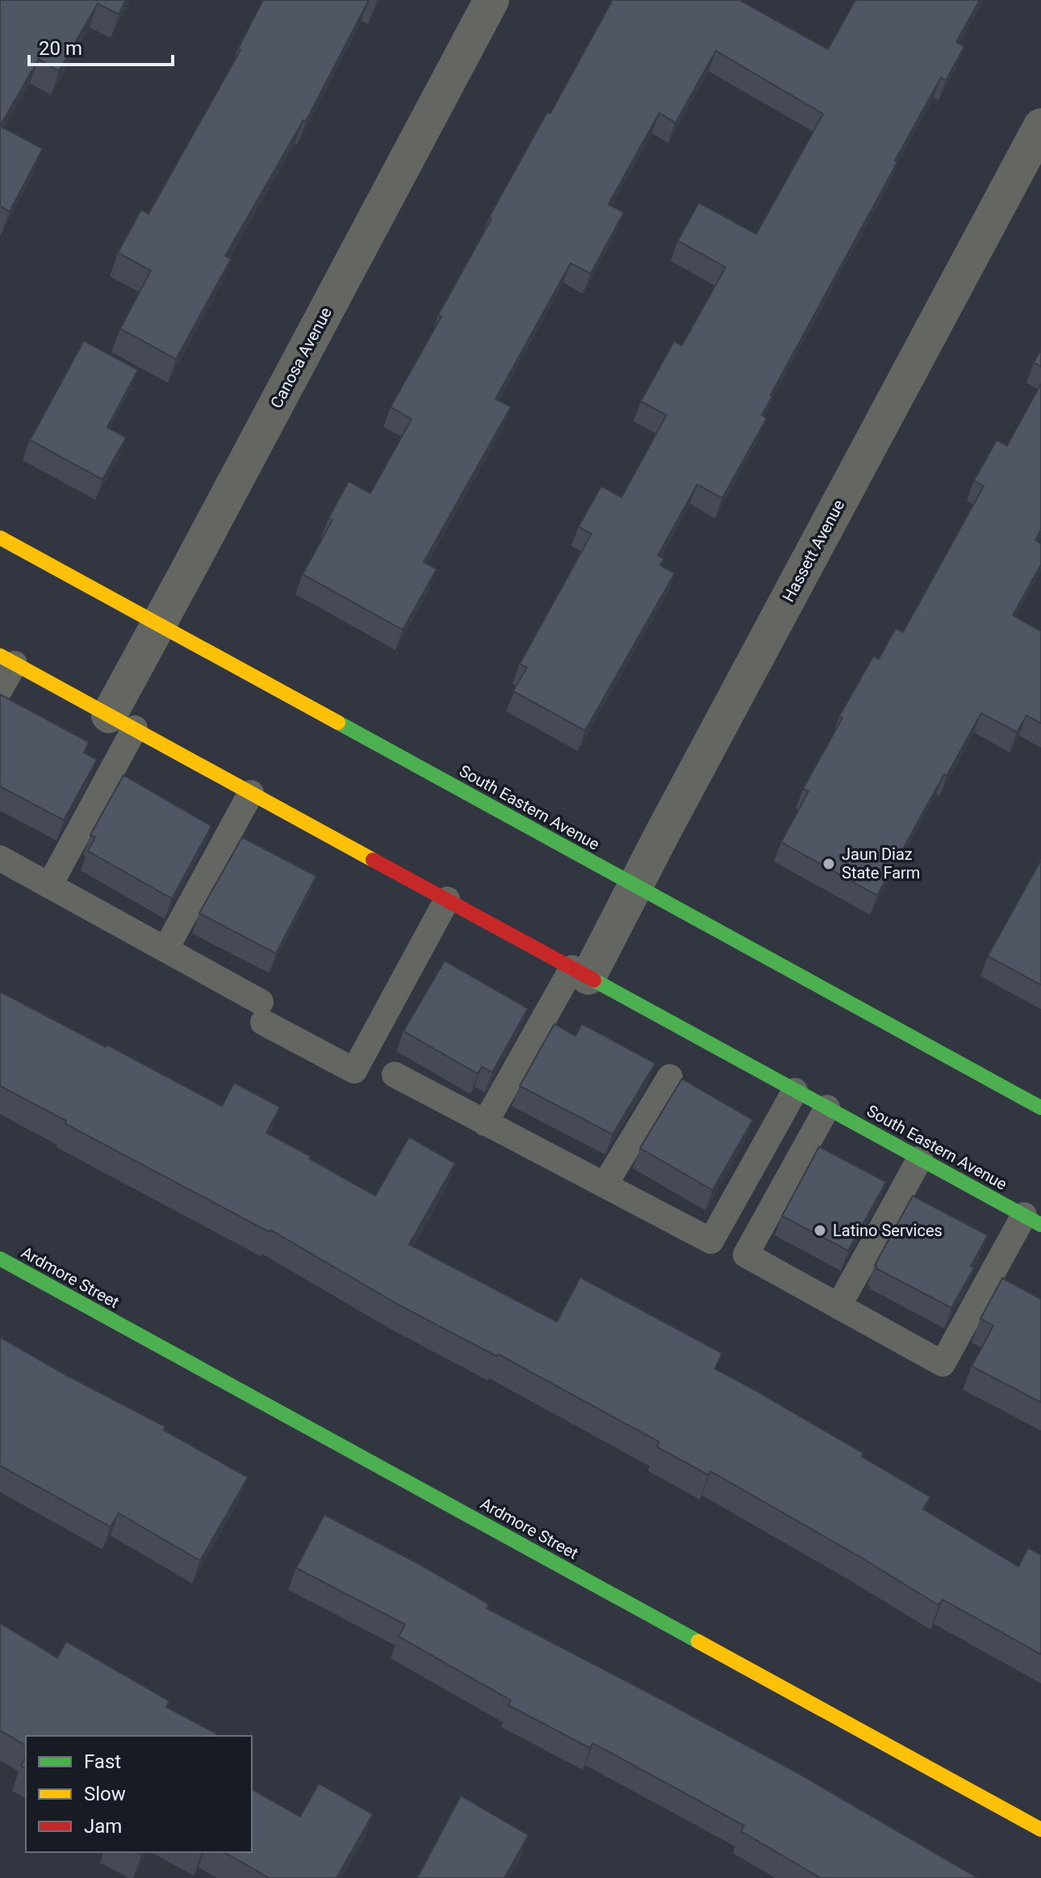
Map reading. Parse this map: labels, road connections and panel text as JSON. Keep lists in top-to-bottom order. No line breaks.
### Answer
{"streets":{"main road":["South Eastern Avenue","Ardmore Street"],"street":["Canosa Avenue","Hassett Avenue"]},"crossings":[["Canosa Avenue","South Eastern Avenue"],["Hassett Avenue","South Eastern Avenue"]],"places":["Jaun Diaz State Farm","Latino Services"],"legend":["Fast","Slow","Jam"],"scale_bar":"20 m"}
